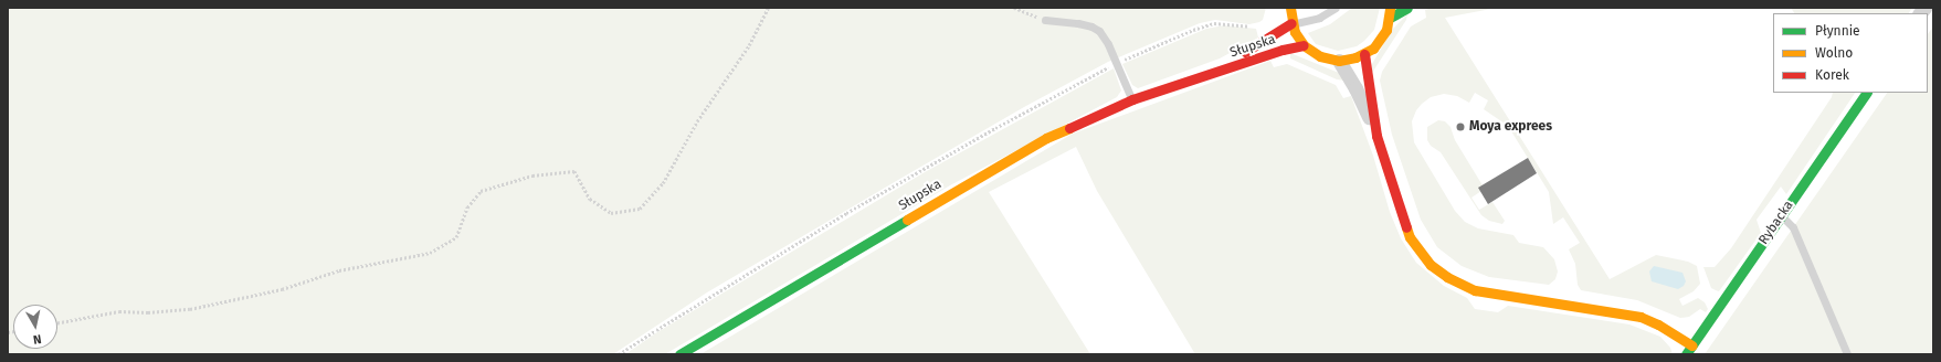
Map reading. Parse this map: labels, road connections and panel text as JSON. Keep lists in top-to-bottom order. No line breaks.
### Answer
{"streets":{"main road":["Słupska","Rybacka"]},"places":["Moya exprees"],"legend":["Płynnie","Wolno","Korek"],"north":"bottom"}
